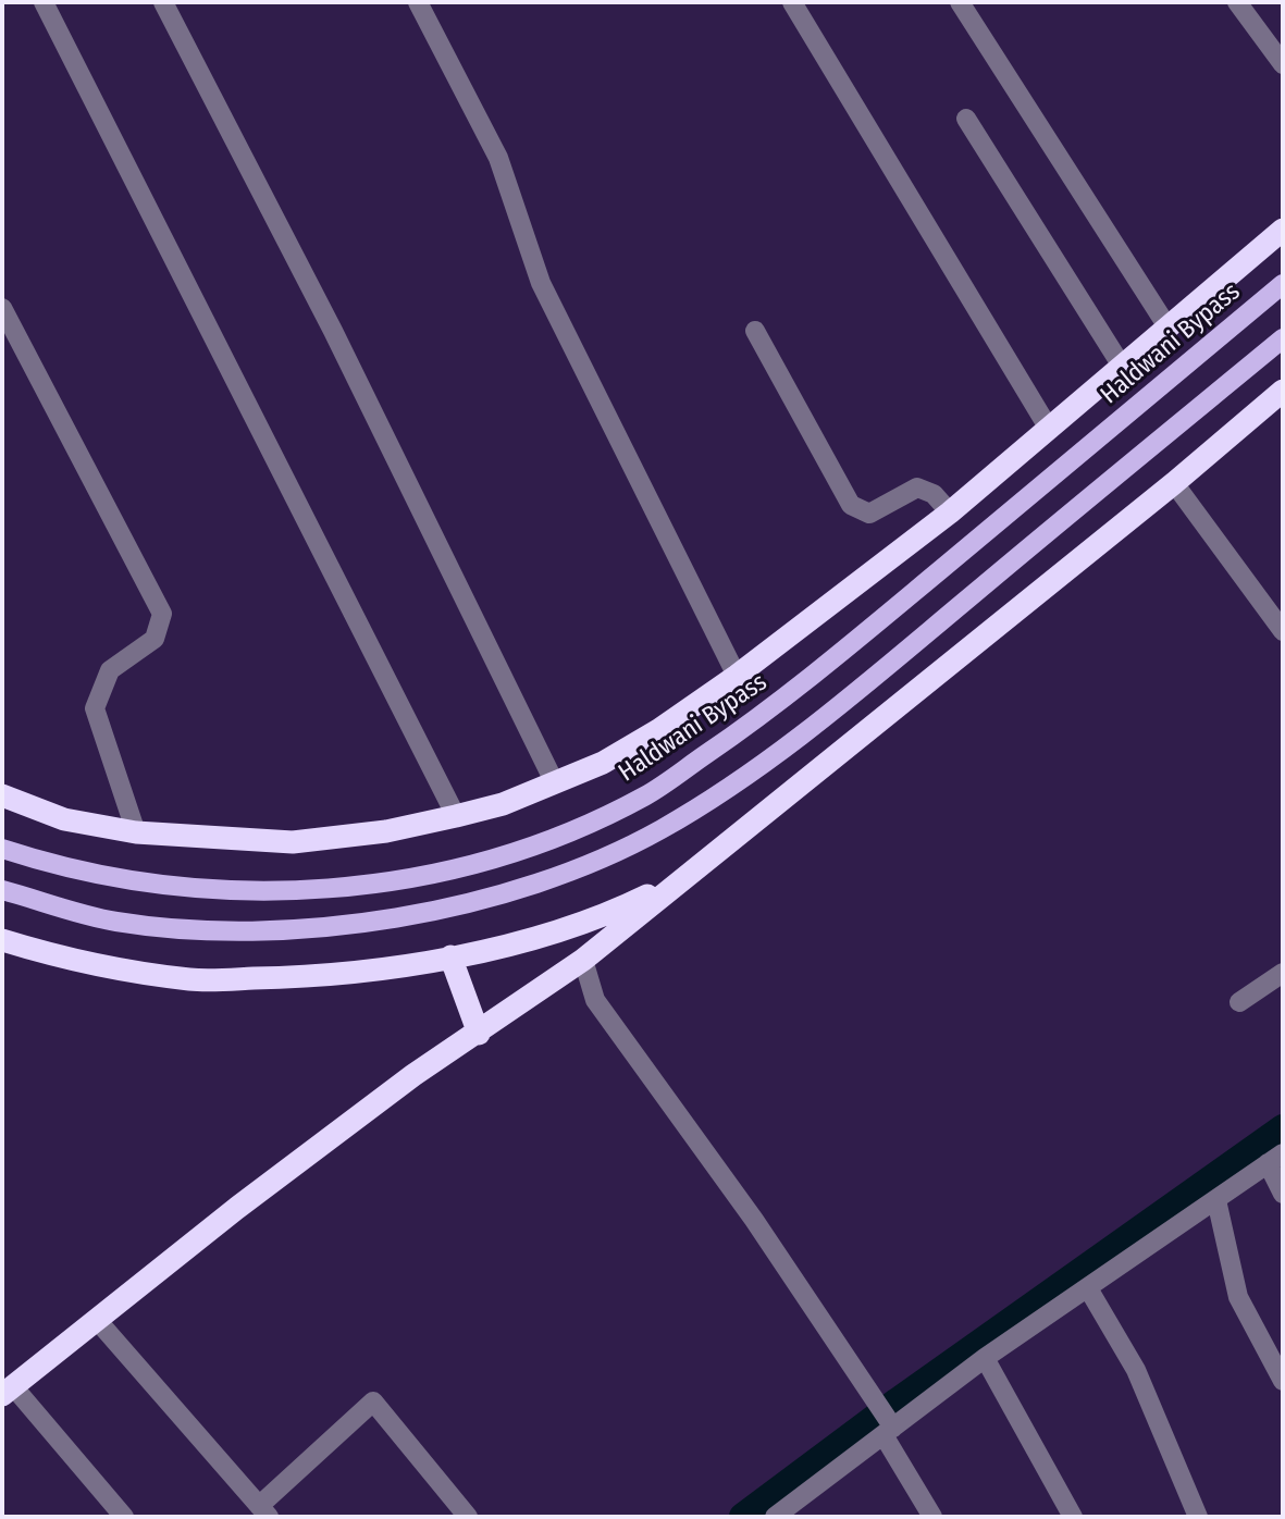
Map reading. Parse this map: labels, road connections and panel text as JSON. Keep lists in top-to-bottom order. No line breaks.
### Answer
{"streets":{"main road":["Haldwani Bypass"]}}
